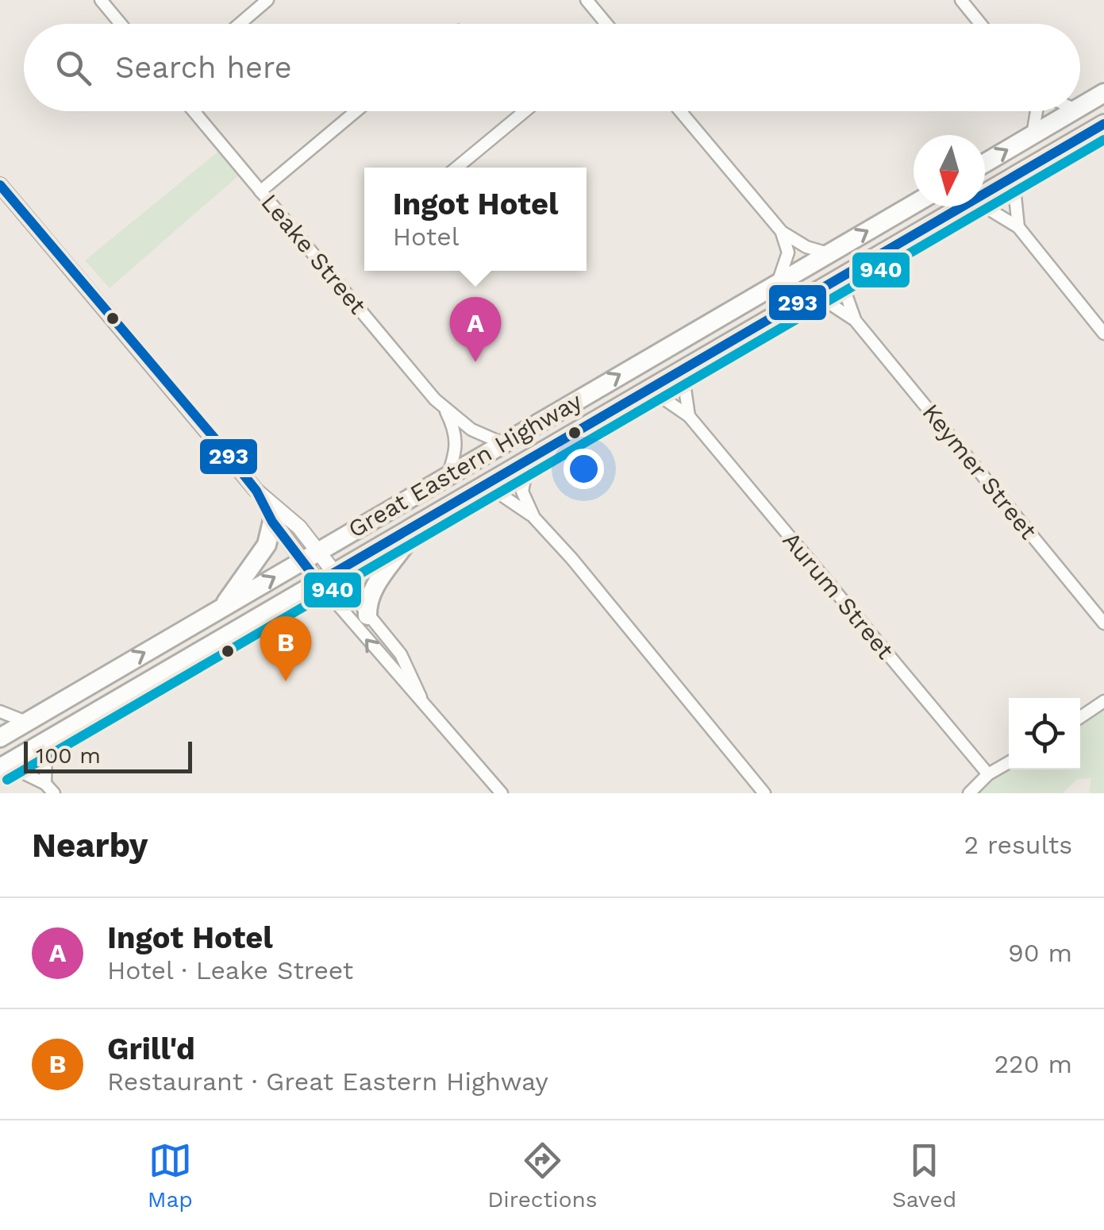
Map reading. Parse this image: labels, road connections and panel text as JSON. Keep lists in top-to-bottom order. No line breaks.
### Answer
{"streets":{"highway":["Great Eastern Highway"],"street":["Leake Street","Keymer Street","Aurum Street"]},"crossings":[["Leake Street","Great Eastern Highway"],["Great Eastern Highway","Keymer Street"],["Great Eastern Highway","Aurum Street"]],"lines":["transit line 293","transit line 940"],"scale_bar":"100 m","north":"bottom","page":{"search":"Search here","popup":["Ingot Hotel","Hotel"],"pins":["A","B"],"scale":"100 m","heading":["Nearby","2 results"],"list":[{"mark":"A","name":"Ingot Hotel","note":"Hotel · Leake Street","value":"90 m"},{"mark":"B","name":"Grill'd","note":"Restaurant · Great Eastern Highway","value":"220 m"}],"nav":["Map","Directions","Saved"]}}
